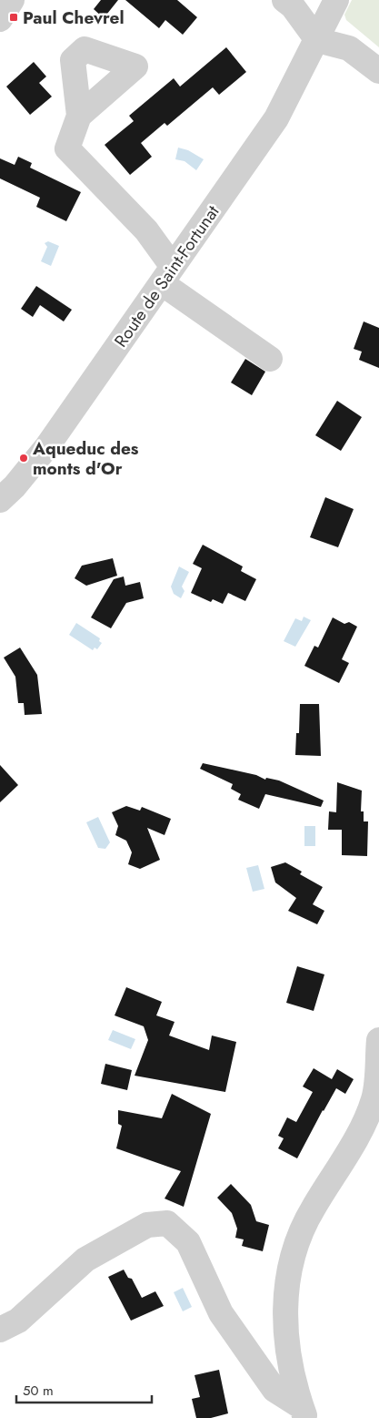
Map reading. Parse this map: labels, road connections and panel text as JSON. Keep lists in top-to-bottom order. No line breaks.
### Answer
{"streets":{"street":["Route de Saint-Fortunat"]},"places":{"transit":["Paul Chevrel"],"other":["Aqueduc des monts d'Or"]},"scale_bar":"50 m"}
